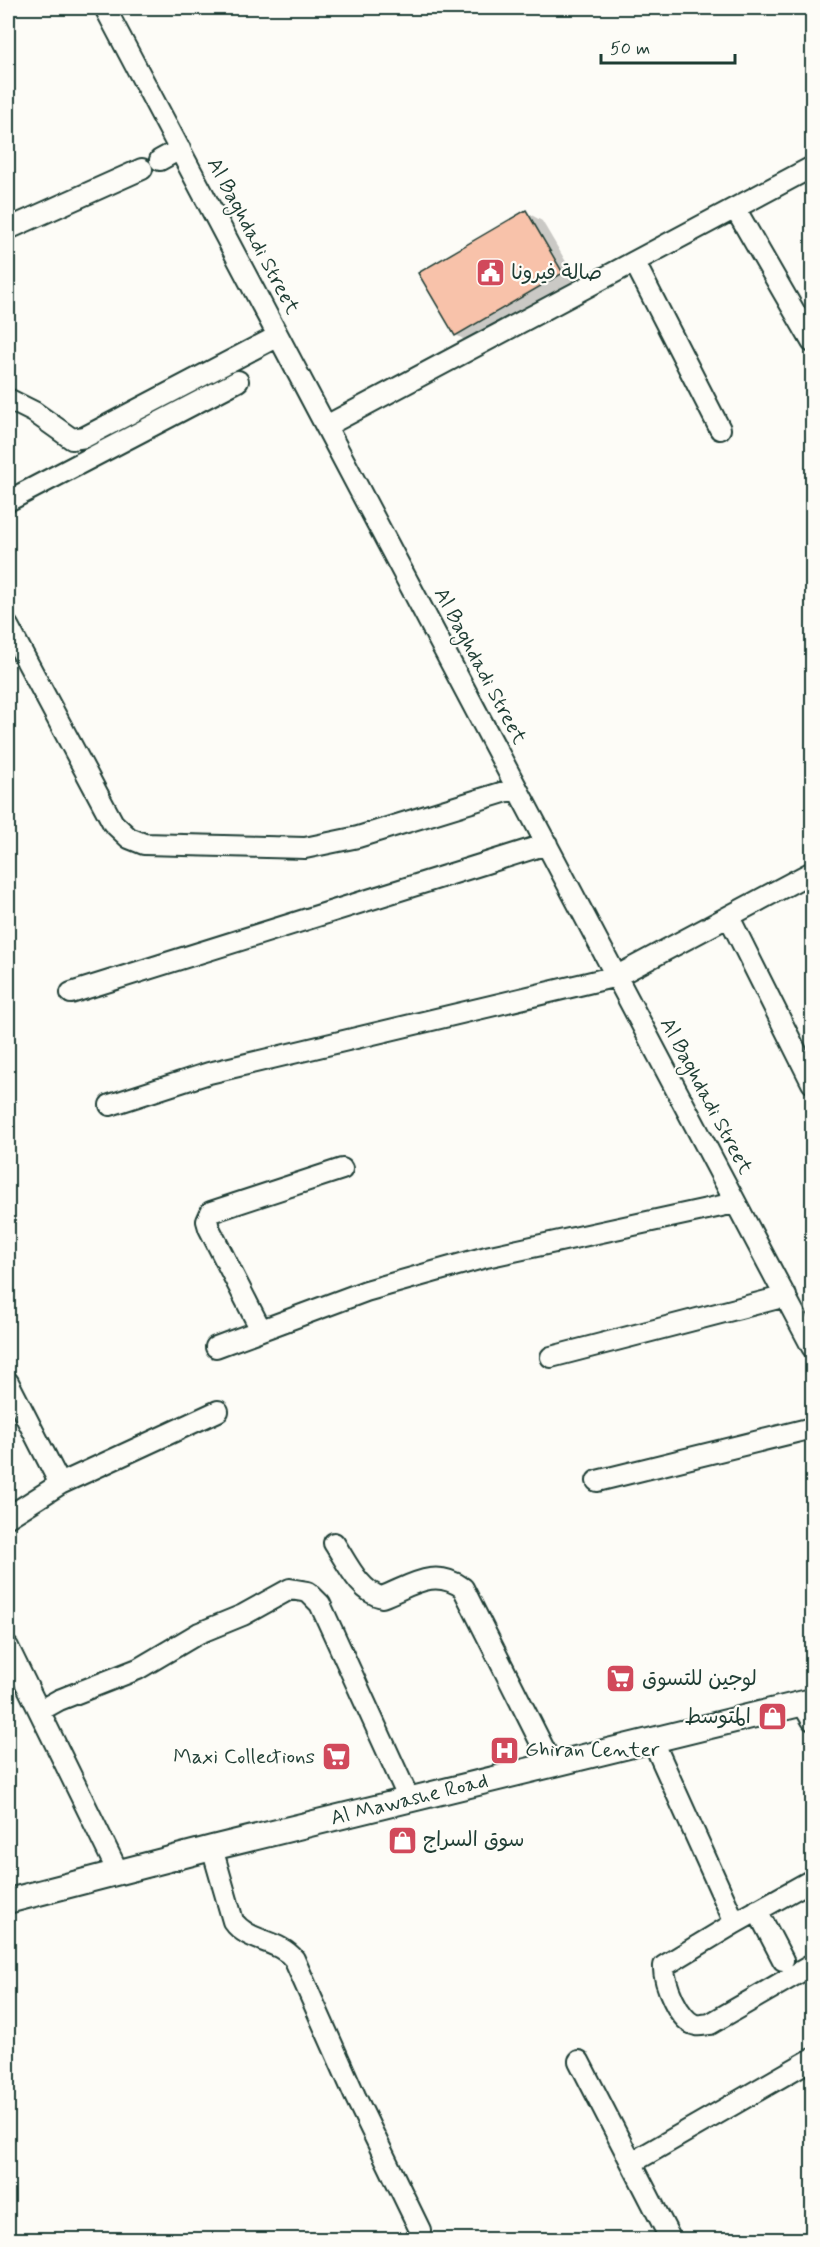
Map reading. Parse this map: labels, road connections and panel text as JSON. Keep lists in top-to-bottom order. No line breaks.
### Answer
{"streets":{"main road":["Al Mawashe Road"],"street":["Al Baghdadi Street"]},"places":{"public building":["صالة فيرونا"],"supermarket":["لوجين للتسوق","Maxi Collections"],"shop":["المتوسط","سوق السراج"],"hospital":["Ghiran Center"]},"scale_bar":"50 m"}
